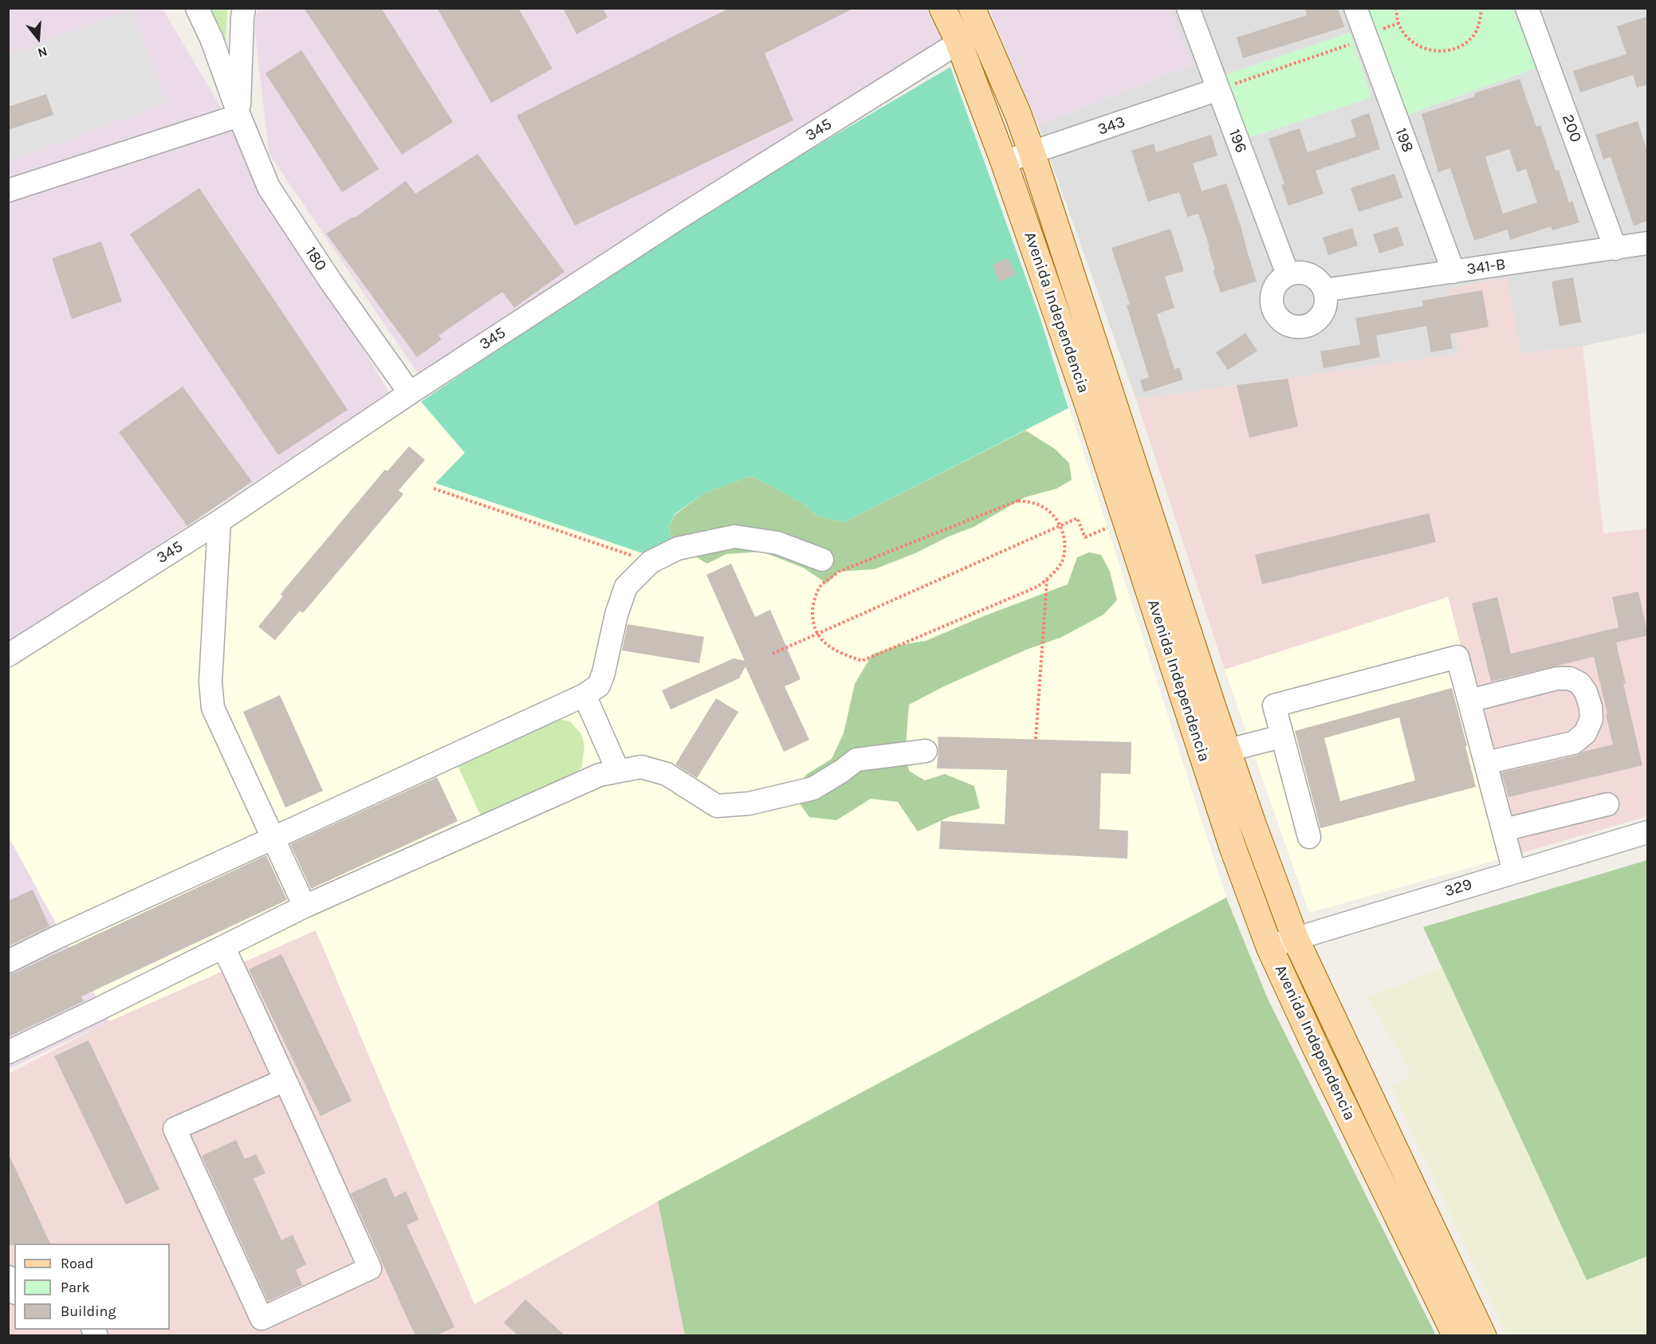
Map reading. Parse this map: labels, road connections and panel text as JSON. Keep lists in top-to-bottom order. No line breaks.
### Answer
{"streets":{"main road":["Avenida Independencia"],"street":["343","200","345","198","196","180","341-B","329"]},"crossings":[["343","196"],["343","Avenida Independencia"],["200","341-B"],["345","180"],["345","Avenida Independencia"],["198","341-B"],["196","341-B"],["Avenida Independencia","329"]],"legend":["Road","Park","Building"],"north":"bottom"}
